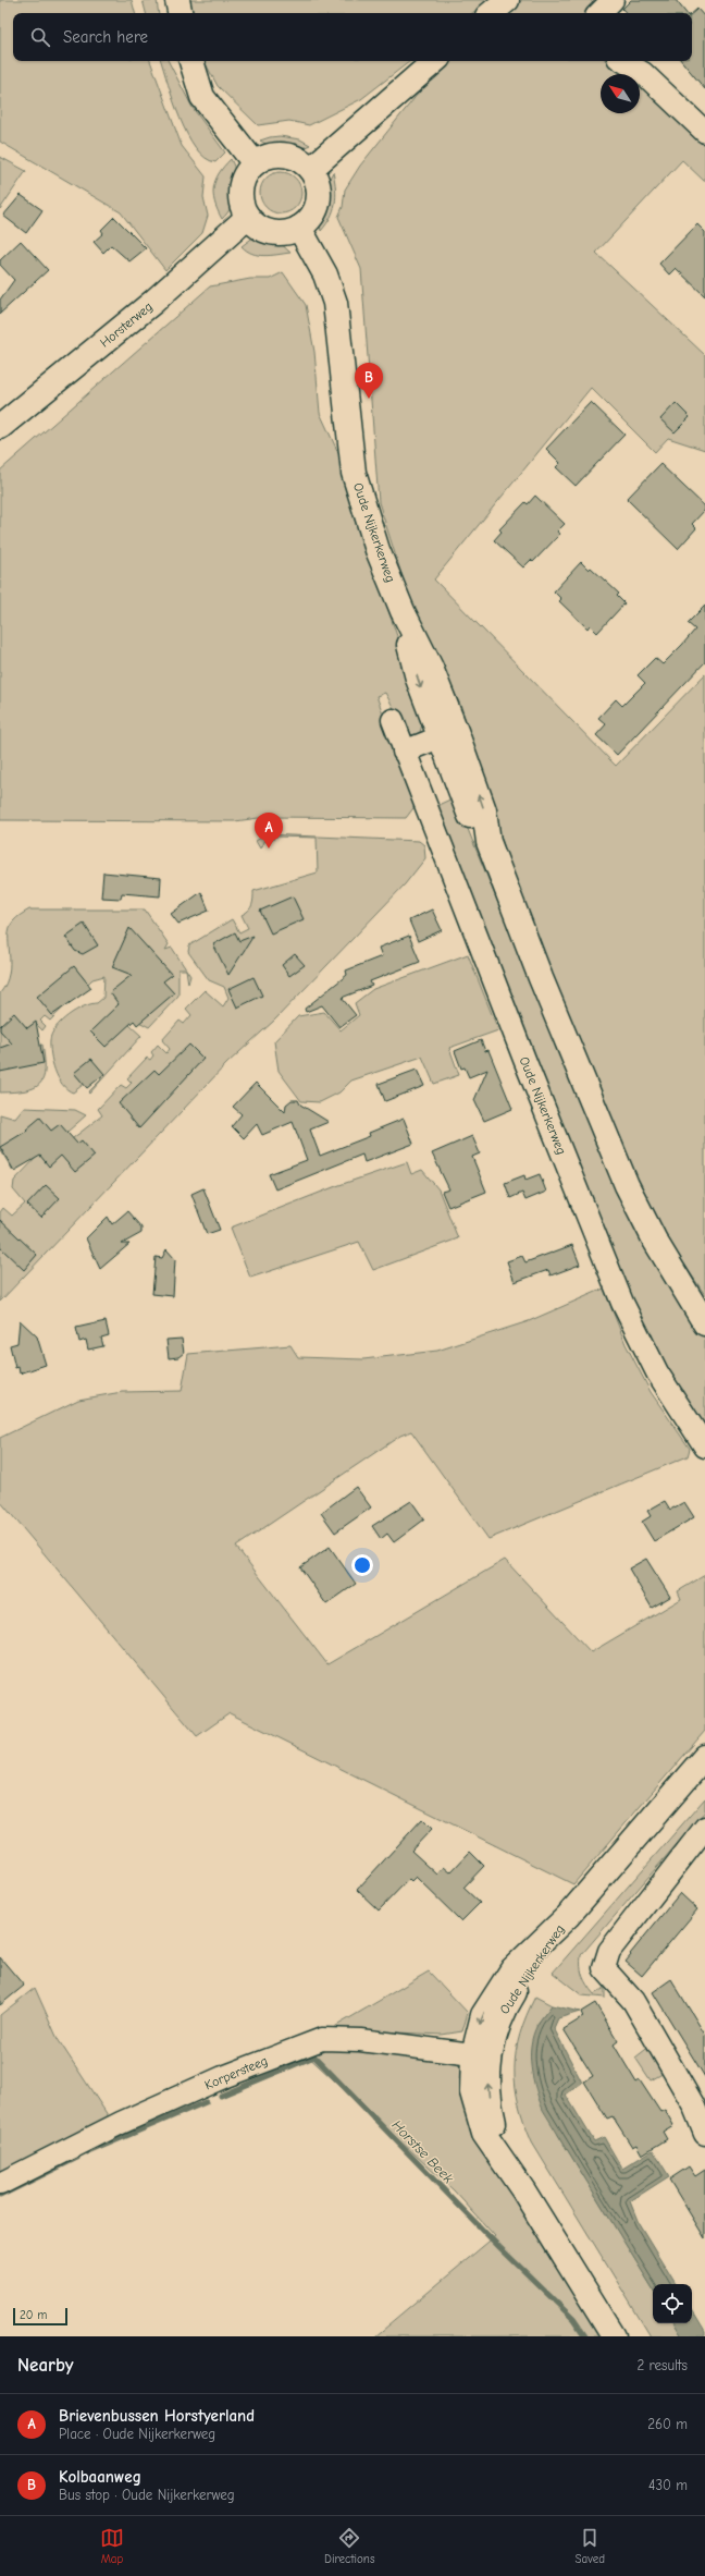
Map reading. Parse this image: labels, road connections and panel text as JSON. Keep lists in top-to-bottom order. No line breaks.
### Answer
{"streets":{"street":["Horsterweg","Oude Nijkerkerweg","Korpersteeg"]},"crossings":[["Horsterweg","Oude Nijkerkerweg"],["Oude Nijkerkerweg","Korpersteeg"]],"water":["Horstse Beek"],"scale_bar":"20 m","north":"top left","page":{"search":"Search here","pins":["B","A"],"scale":"20 m","heading":["Nearby","2 results"],"list":[{"mark":"A","name":"Brievenbussen Horstyerland","note":"Place · Oude Nijkerkerweg","value":"260 m"},{"mark":"B","name":"Kolbaanweg","note":"Bus stop · Oude Nijkerkerweg","value":"430 m"}],"nav":["Map","Directions","Saved"]}}
